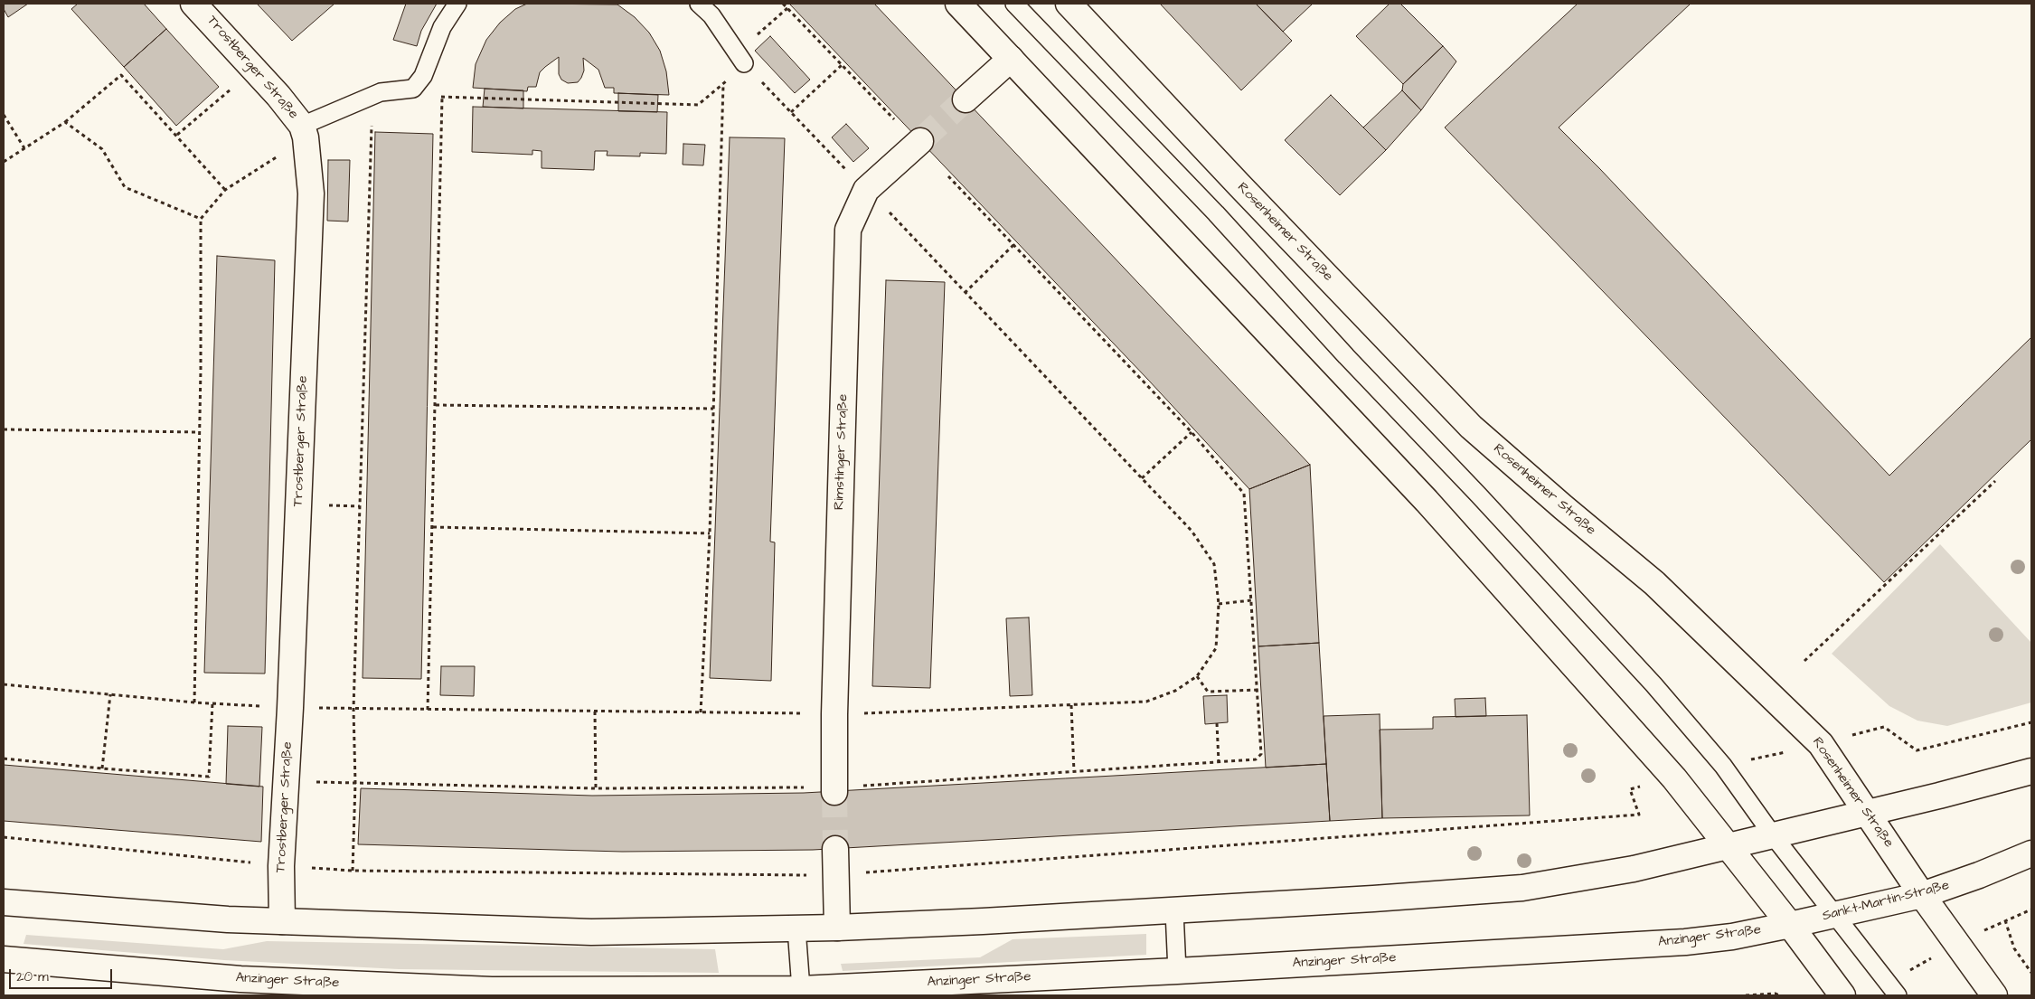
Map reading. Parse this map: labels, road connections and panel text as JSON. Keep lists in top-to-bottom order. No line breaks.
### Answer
{"streets":{"main road":["Trostberger Straße","Rosenheimer Straße","Rimstinger Straße","Sankt-Martin-Straße","Anzinger Straße"]},"crossings":[["Rosenheimer Straße","Sankt-Martin-Straße"],["Sankt-Martin-Straße","Anzinger Straße"]],"scale_bar":"20 m"}
